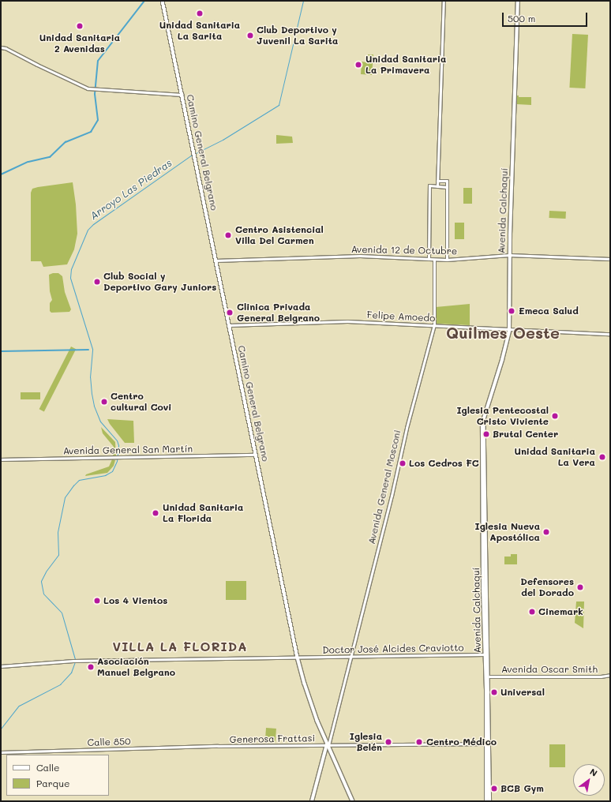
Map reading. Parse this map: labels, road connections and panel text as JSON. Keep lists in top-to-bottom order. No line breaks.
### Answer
{"streets":{"main road":["Camino General Belgrano","Avenida Calchaquí","Avenida 12 de Octubre","Felipe Amoedo","Avenida General San Martín","Avenida General Mosconi","Doctor José Alcides Craviotto","Avenida Oscar Smith","Generosa Frattasi","Calle 850"]},"crossings":[["Camino General Belgrano","Avenida 12 de Octubre"],["Camino General Belgrano","Felipe Amoedo"],["Camino General Belgrano","Avenida General San Martín"],["Camino General Belgrano","Avenida General Mosconi"],["Camino General Belgrano","Doctor José Alcides Craviotto"],["Camino General Belgrano","Generosa Frattasi"],["Avenida Calchaquí","Avenida 12 de Octubre"],["Avenida Calchaquí","Felipe Amoedo"],["Avenida Calchaquí","Doctor José Alcides Craviotto"],["Avenida Calchaquí","Avenida Oscar Smith"],["Avenida Calchaquí","Generosa Frattasi"],["Avenida 12 de Octubre","Avenida General Mosconi"],["Felipe Amoedo","Avenida General Mosconi"],["Avenida General Mosconi","Doctor José Alcides Craviotto"],["Avenida General Mosconi","Generosa Frattasi"],["Generosa Frattasi","Calle 850"]],"districts":["Quilmes Oeste","VILLA LA FLORIDA"],"water":["Arroyo Las Piedras"],"places":["Unidad Sanitaria La Sarita","Unidad Sanitaria 2 Avenidas","Club Deportivo y Juvenil La Sarita","Unidad Sanitaria La Primavera","Centro Asistencial Villa Del Carmen","Club Social y Deportivo Gary Juniors","Emeca Salud","Clinica Privada General Belgrano","Centro cultural Covi","Iglesia Pentecostal Cristo Viviente","Brutal Center","Unidad Sanitaria La Vera","Los Cedros FC","Unidad Sanitaria La Florida","Iglesia Nueva Apostólica","Defensores del Dorado","Los 4 Vientos","Cinemark","Asociación Manuel Belgrano","Universal","Iglesia Belén","Centro Médico","BCB Gym"],"legend":["Calle","Parque"],"scale_bar":"500 m","north":"top right"}
